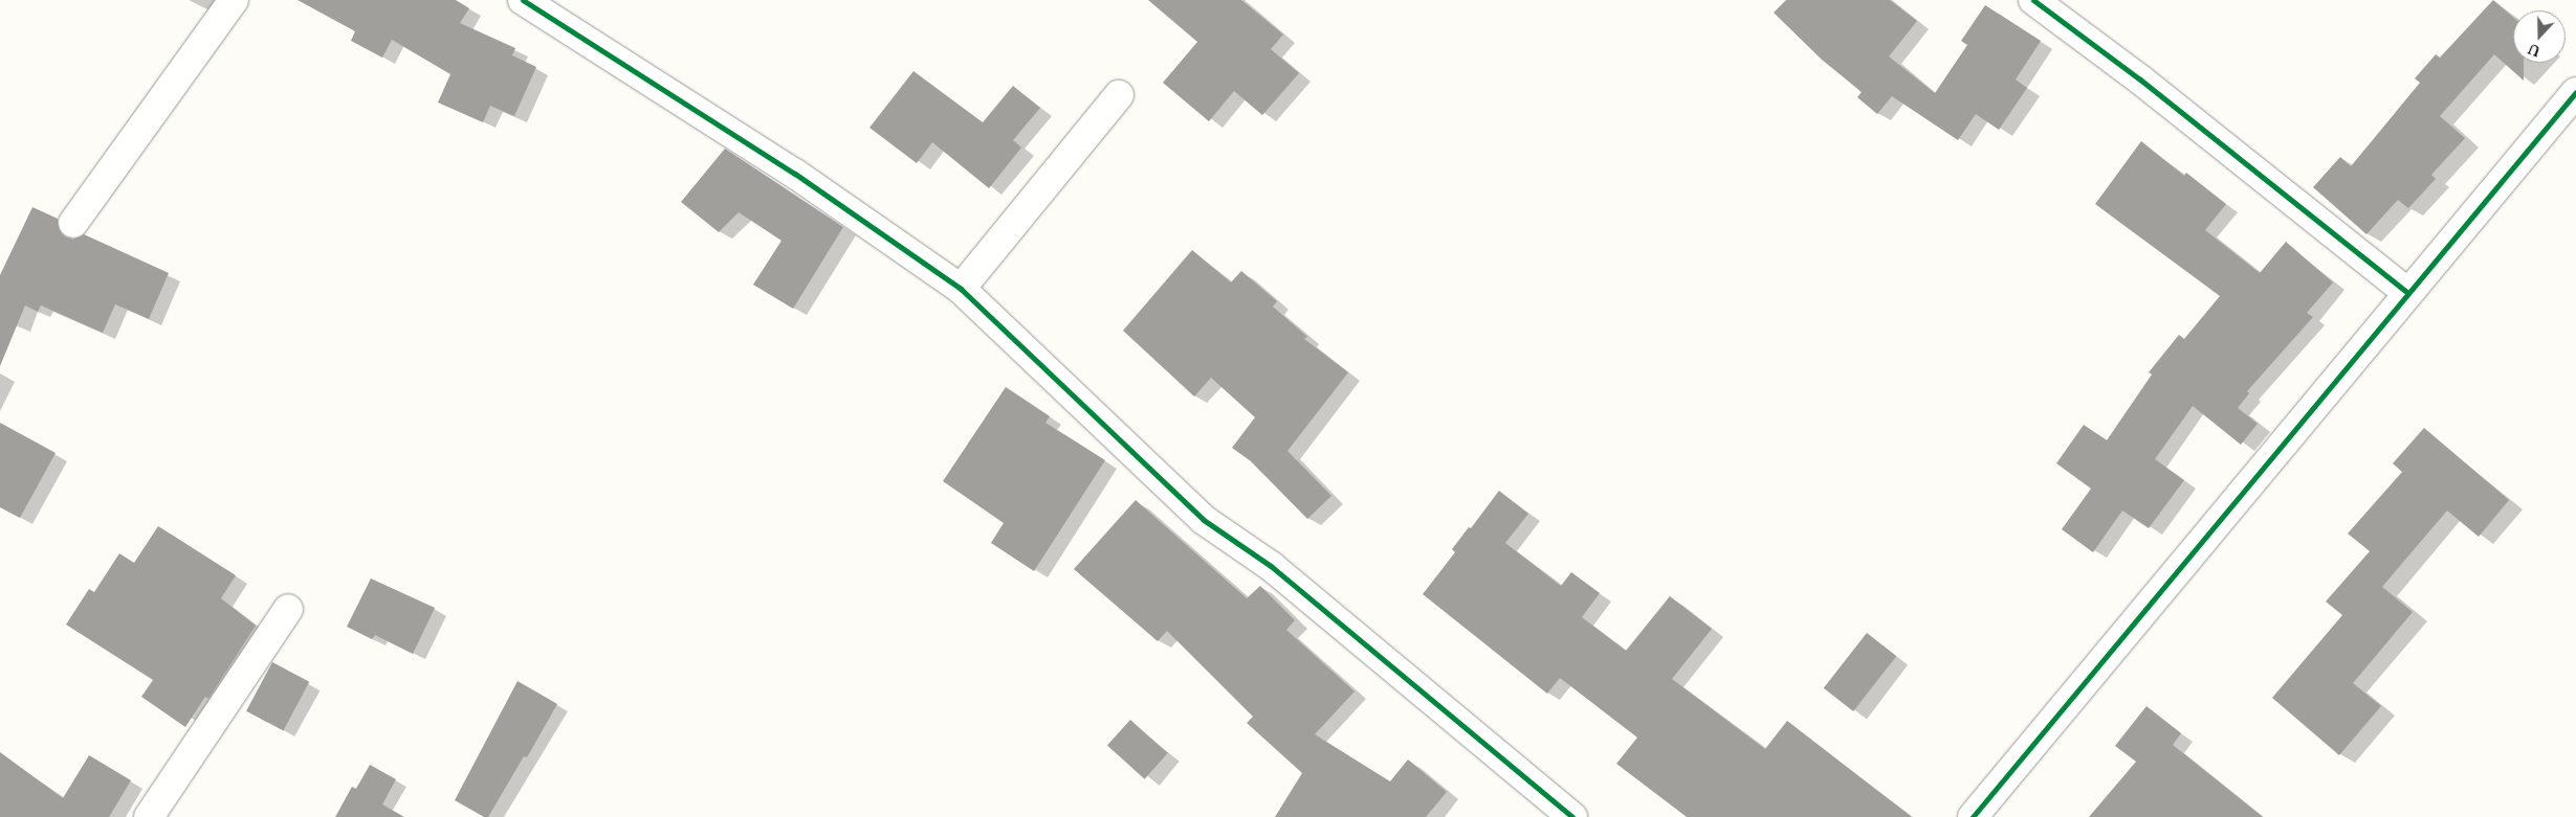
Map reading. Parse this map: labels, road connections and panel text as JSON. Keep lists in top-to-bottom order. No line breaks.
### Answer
{"north":"bottom"}
